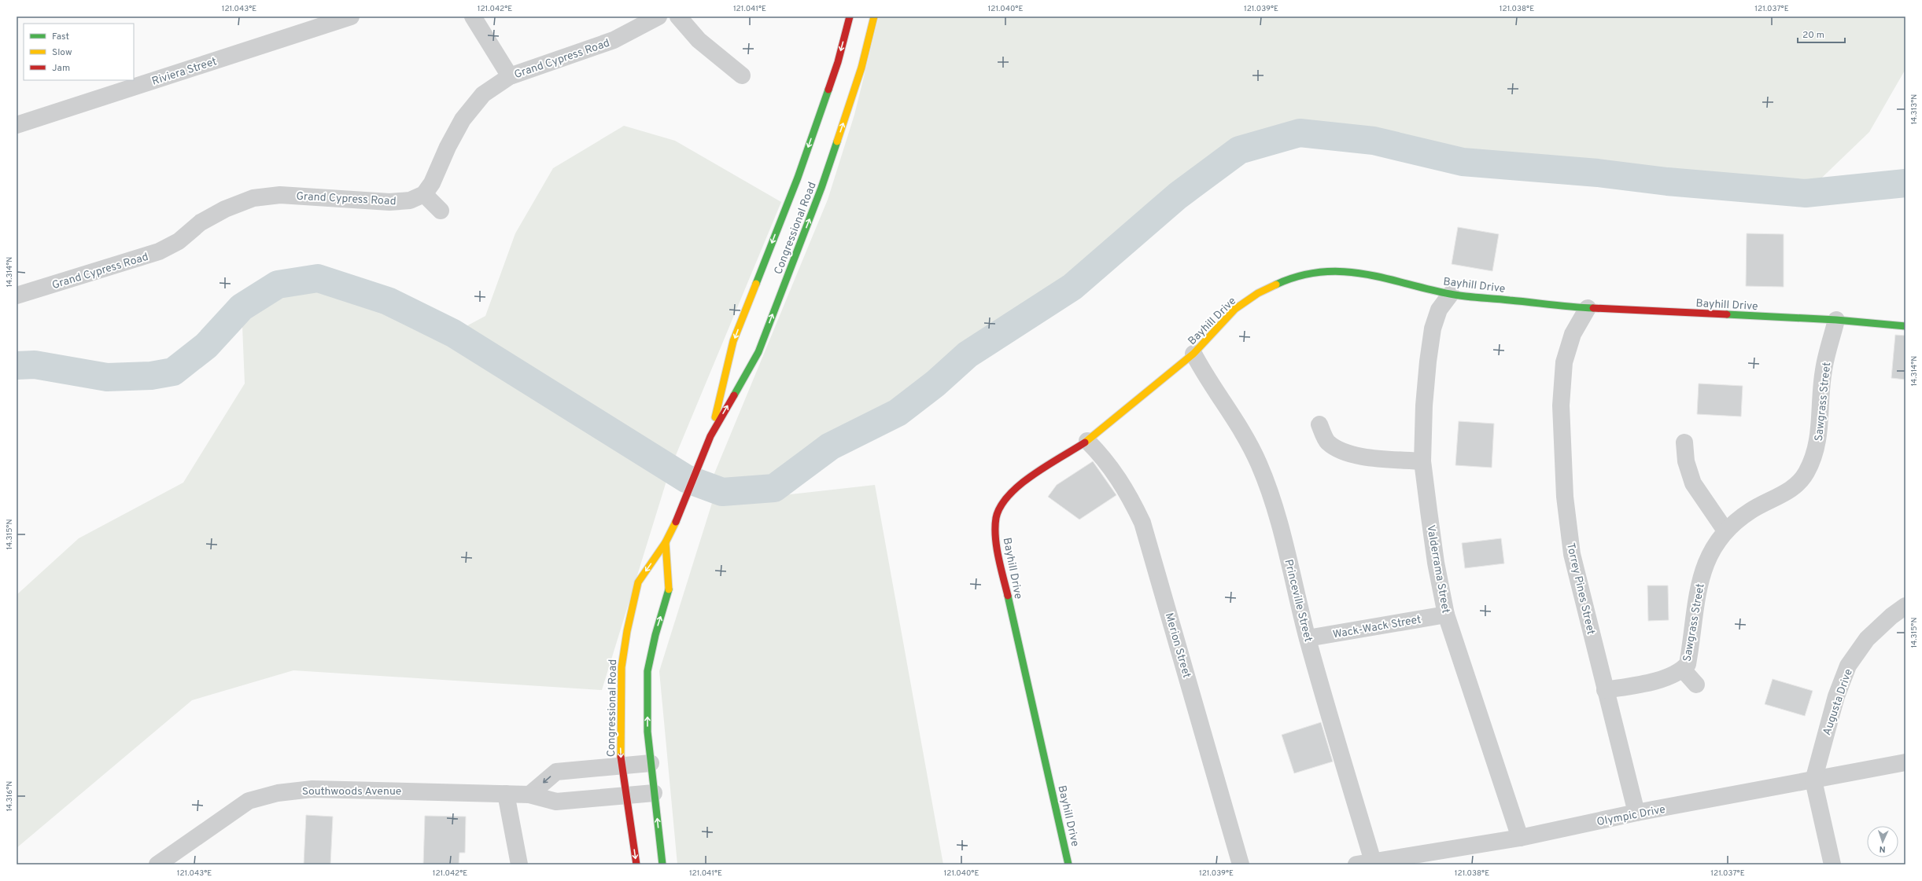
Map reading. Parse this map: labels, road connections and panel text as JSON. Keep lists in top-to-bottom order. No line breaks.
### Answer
{"streets":{"main road":["Congressional Road","Bayhill Drive"],"street":["Grand Cypress Road","Riviera Street","Sawgrass Street","Valderrama Street","Torrey Pines Street","Princeville Street","Wack-Wack Street","Merion Street","Augusta Drive","Southwoods Avenue","Olympic Drive"]},"crossings":[["Congressional Road","Southwoods Avenue"],["Bayhill Drive","Sawgrass Street"],["Bayhill Drive","Valderrama Street"],["Bayhill Drive","Torrey Pines Street"],["Bayhill Drive","Princeville Street"],["Bayhill Drive","Merion Street"],["Sawgrass Street","Torrey Pines Street"],["Valderrama Street","Wack-Wack Street"],["Valderrama Street","Olympic Drive"],["Torrey Pines Street","Olympic Drive"],["Princeville Street","Wack-Wack Street"],["Princeville Street","Olympic Drive"],["Augusta Drive","Olympic Drive"]],"legend":["Fast","Slow","Jam"],"scale_bar":"20 m","north":"bottom","coordinates":["121.043°E","121.042°E","121.041°E","121.040°E","121.039°E","121.038°E","121.037°E","14.313°N","14.314°N","14.315°N","14.316°N"]}
